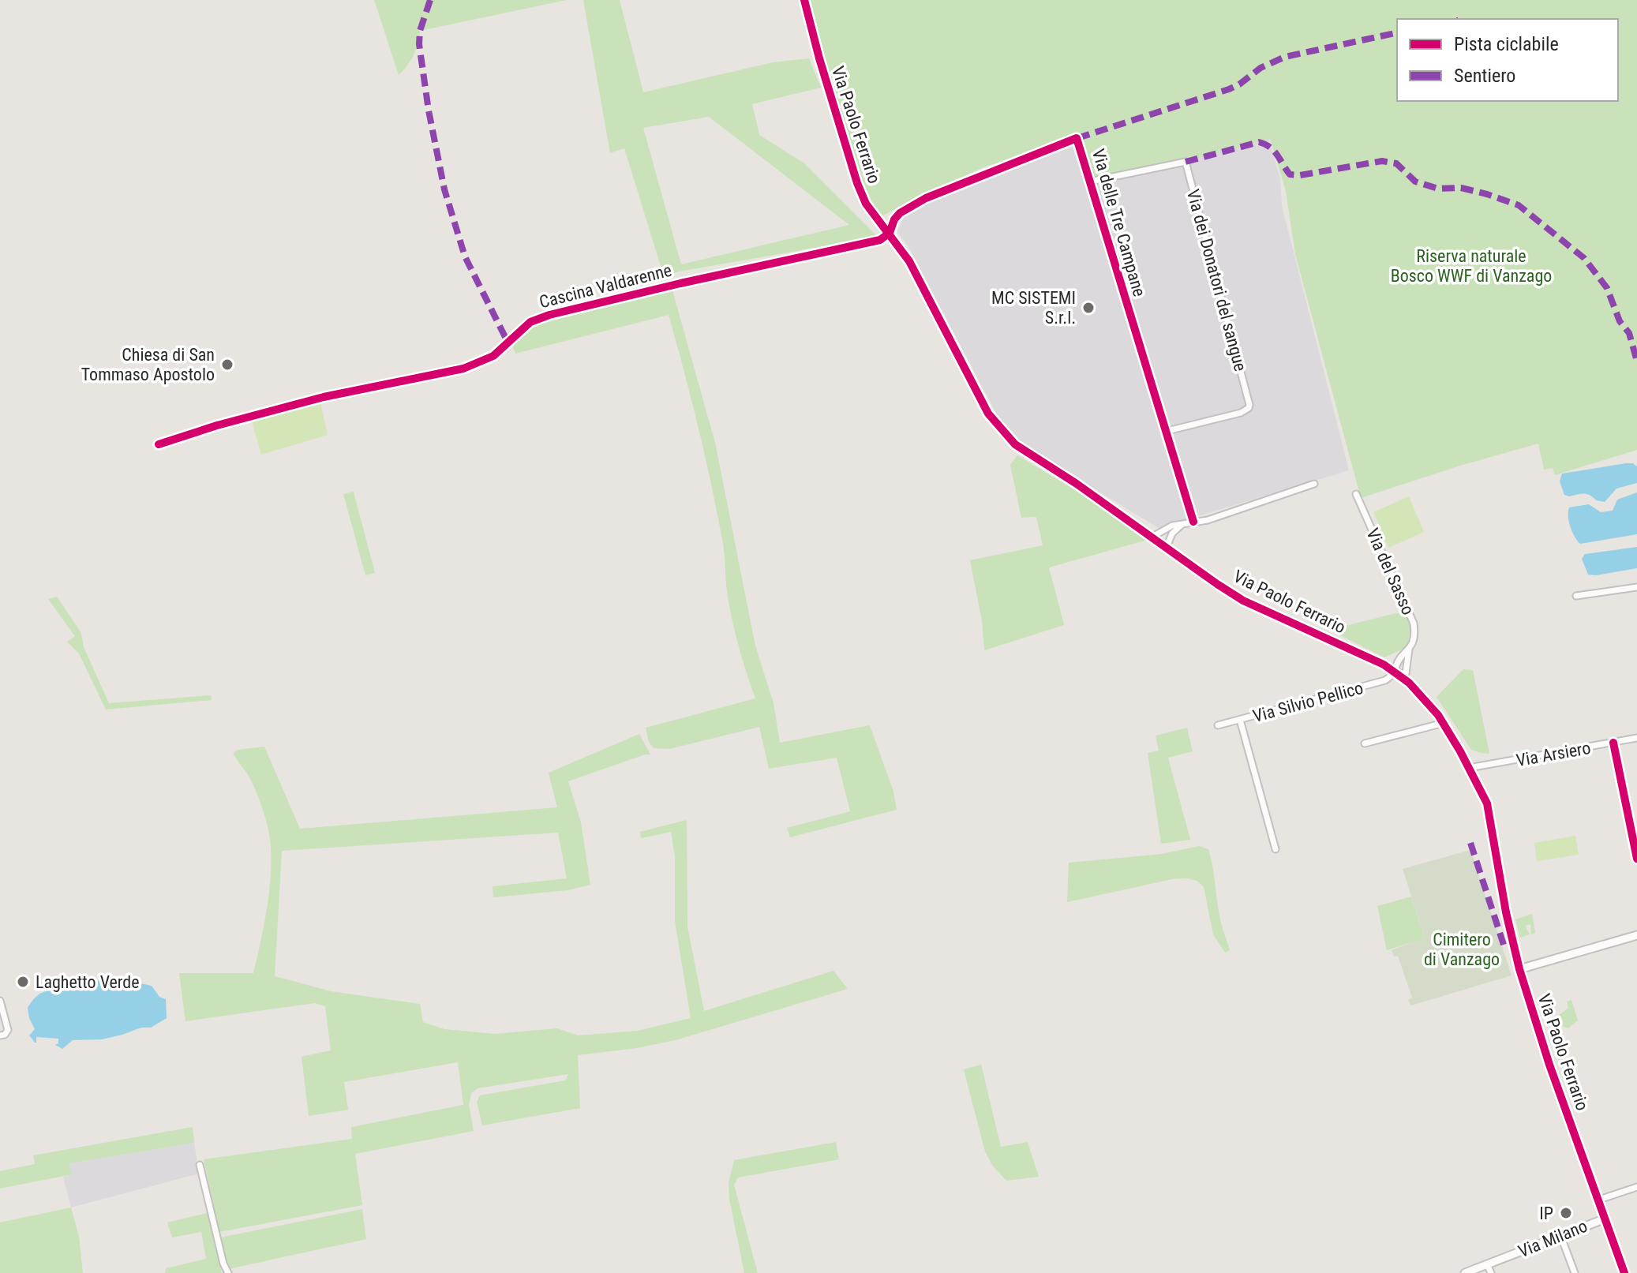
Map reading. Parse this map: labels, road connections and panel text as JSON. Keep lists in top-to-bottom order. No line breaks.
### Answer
{"streets":{"street":["Via Paolo Ferrario","Via delle Tre Campane","Via dei Donatori del sangue","Cascina Valdarenne","Via del Sasso","Via Silvio Pellico","Via Arsiero","Via Milano"]},"crossings":[["Via Paolo Ferrario","Via delle Tre Campane"],["Via Paolo Ferrario","Cascina Valdarenne"],["Via Paolo Ferrario","Via del Sasso"],["Via Paolo Ferrario","Via Silvio Pellico"],["Via Paolo Ferrario","Via Arsiero"],["Via Paolo Ferrario","Via Milano"],["Via delle Tre Campane","Via dei Donatori del sangue"],["Via delle Tre Campane","Cascina Valdarenne"],["Via del Sasso","Via Silvio Pellico"]],"parks":["Riserva naturale Bosco WWF di Vanzago","Cimitero di Vanzago"],"places":["MC SISTEMI S.r.l.","Chiesa di San Tommaso Apostolo","Laghetto Verde","IP"],"legend":["Pista ciclabile","Sentiero"]}
